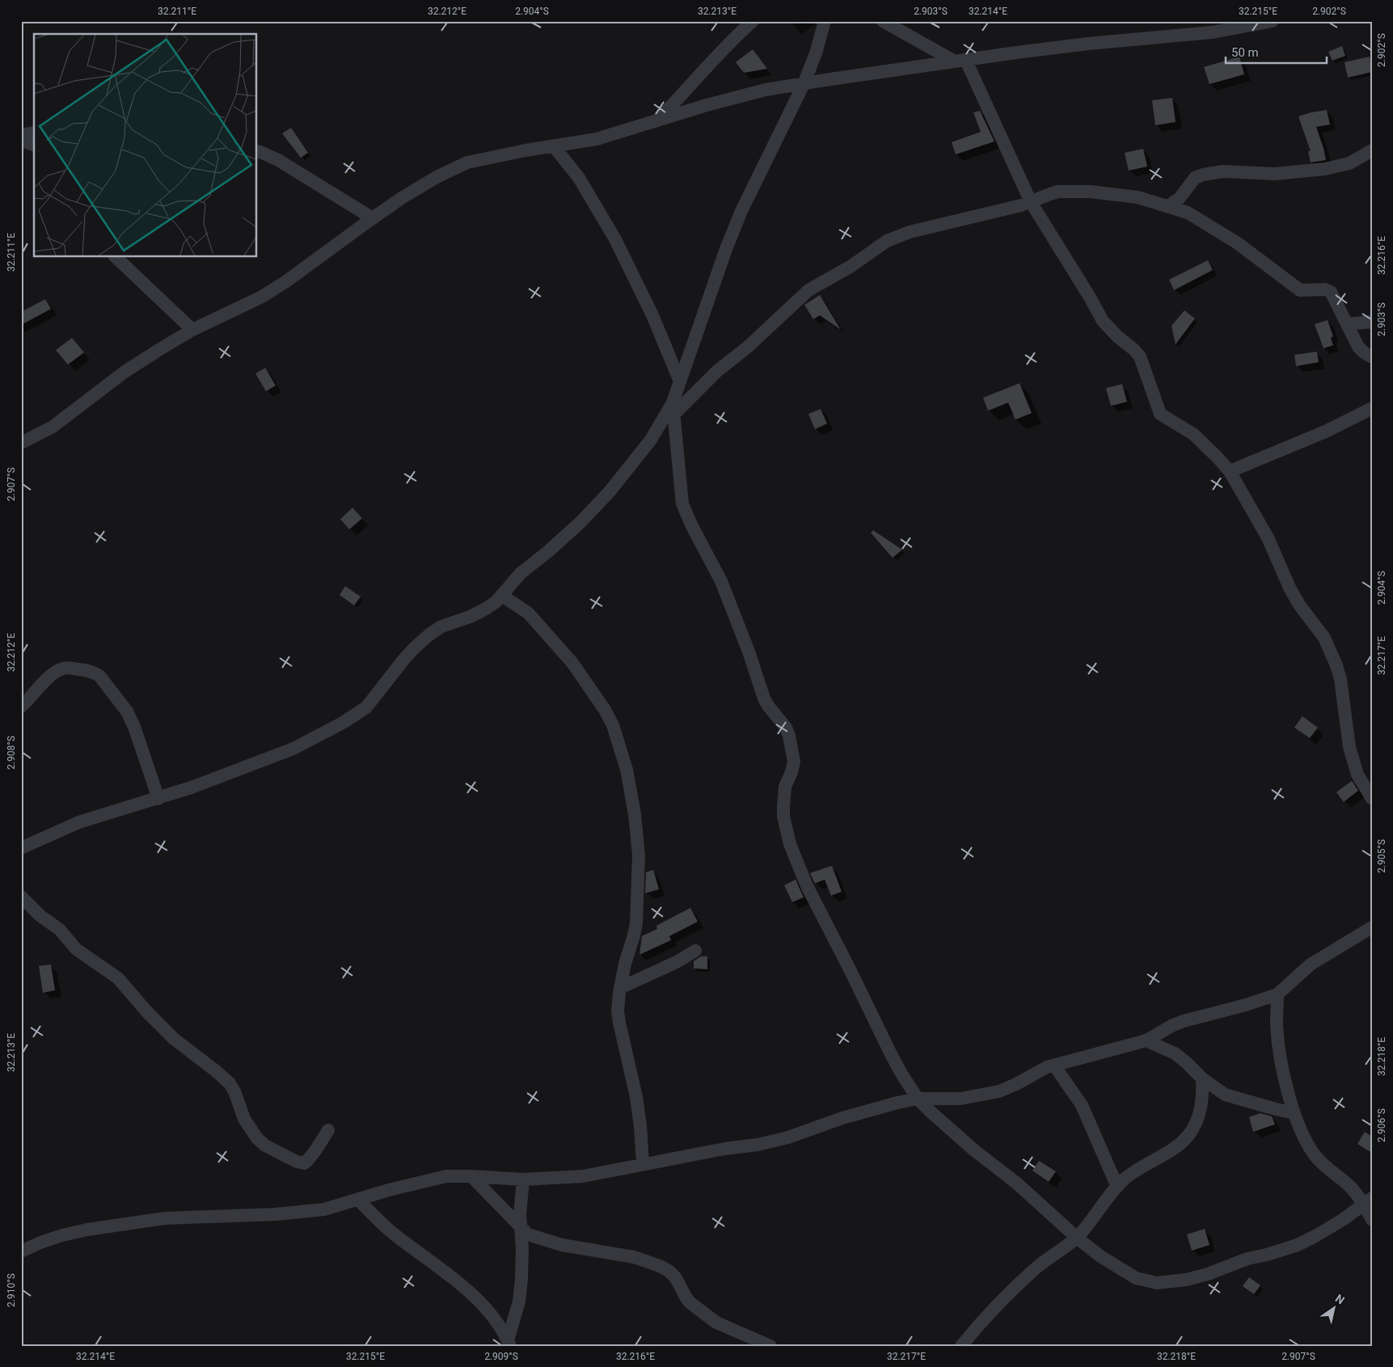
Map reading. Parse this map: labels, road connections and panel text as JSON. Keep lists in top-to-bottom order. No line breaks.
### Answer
{"scale_bar":"50 m","north":"top right","coordinates":["32.211°E","32.212°E","2.904°S","32.213°E","2.903°S","32.214°E","32.215°E","2.902°S","32.216°E","2.907°S","32.217°E","2.908°S","2.905°S","32.218°E","2.906°S","2.910°S","2.909°S"]}
